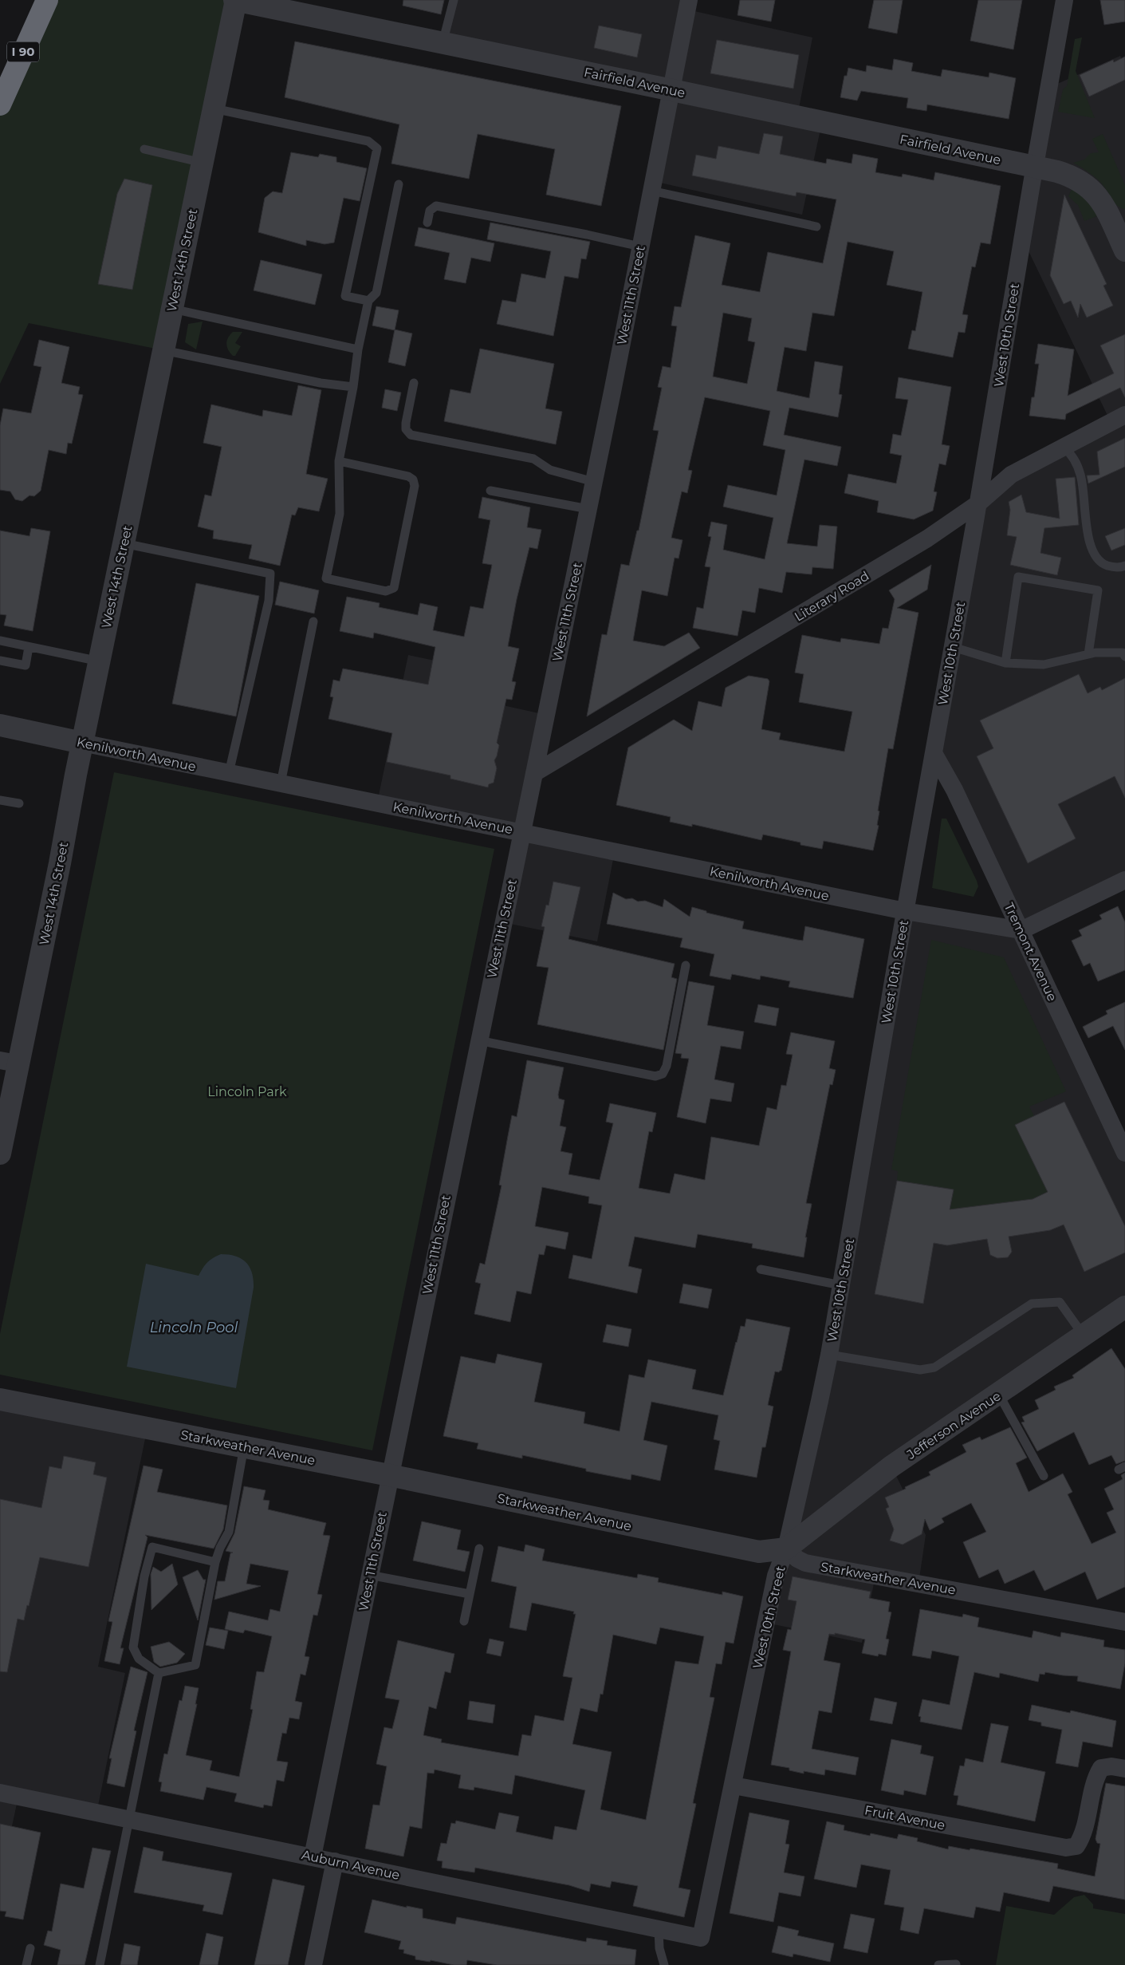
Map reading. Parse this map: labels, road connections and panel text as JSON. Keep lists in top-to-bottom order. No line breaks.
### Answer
{"streets":{"highway":["I 90"],"street":["Fairfield Avenue","West 14th Street","West 11th Street","West 10th Street","Literary Road","Kenilworth Avenue","Tremont Avenue","Jefferson Avenue","Starkweather Avenue","Fruit Avenue","Auburn Avenue"]},"crossings":[["Fairfield Avenue","West 14th Street"],["Fairfield Avenue","West 11th Street"],["Fairfield Avenue","West 10th Street"],["West 14th Street","Kenilworth Avenue"],["West 11th Street","Literary Road"],["West 11th Street","Kenilworth Avenue"],["West 11th Street","Starkweather Avenue"],["West 11th Street","Auburn Avenue"],["West 10th Street","Literary Road"],["West 10th Street","Kenilworth Avenue"],["West 10th Street","Tremont Avenue"],["West 10th Street","Jefferson Avenue"],["West 10th Street","Starkweather Avenue"],["West 10th Street","Fruit Avenue"],["West 10th Street","Auburn Avenue"],["Kenilworth Avenue","Tremont Avenue"],["Jefferson Avenue","Starkweather Avenue"]],"water":["Lincoln Pool"],"parks":["Lincoln Park"]}
